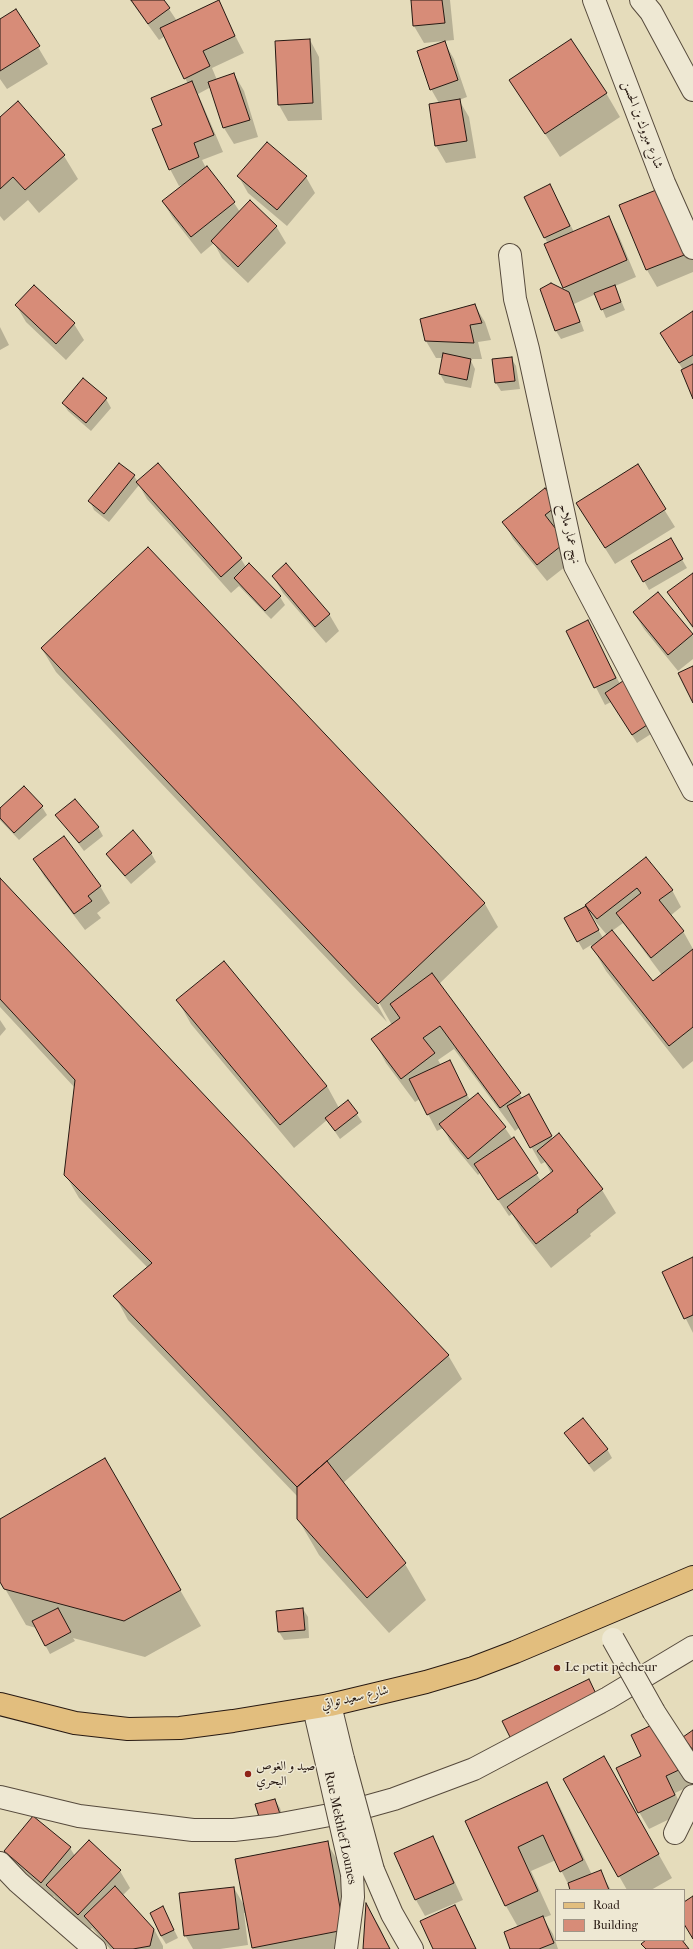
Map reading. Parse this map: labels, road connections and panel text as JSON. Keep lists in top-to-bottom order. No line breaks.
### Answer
{"streets":{"main road":["شارع سعيد تواتي"],"street":["شارع مبروك بن الحسن","نهج عمار ملاح","Rue Mekhlef Lounes"]},"places":["Le petit pêcheur","صيد و الغوص البحري"],"legend":["Road","Building"]}
